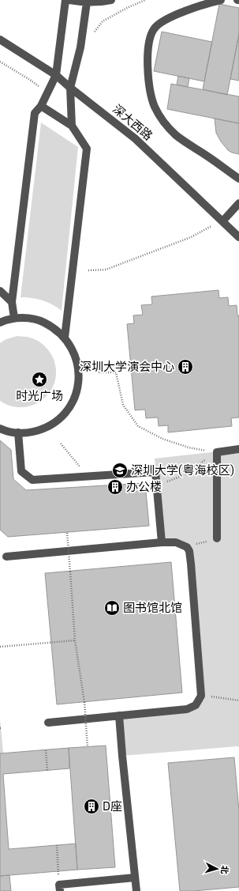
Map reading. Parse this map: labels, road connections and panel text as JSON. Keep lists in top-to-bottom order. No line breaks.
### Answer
{"streets":{"street":["深大西路"]},"places":{"building":["深圳大学演会中心","办公楼","D座"],"place":["时光广场"],"school or university":["深圳大学(粤海校区)"],"library":["图书馆北馆"]},"north":"right"}
